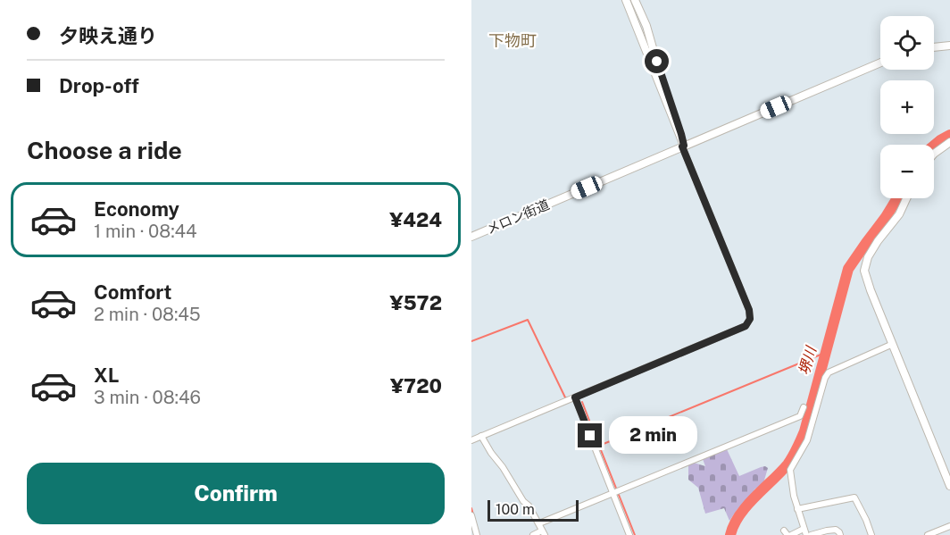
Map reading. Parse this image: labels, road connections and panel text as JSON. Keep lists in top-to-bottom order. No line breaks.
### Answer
{"streets":{"street":["メロン街道"]},"districts":["下物町"],"water":["堺川"],"scale_bar":"100 m","page":{"banner":["夕映え通り","Drop-off"],"map_buttons":["+","−"],"heading":"Choose a ride","list":[{"name":"Economy","note":"1 min · 08:44","value":"¥424"},{"name":"Comfort","note":"2 min · 08:45","value":"¥572"},{"name":"XL","note":"3 min · 08:46","value":"¥720"}],"bubble":"2 min","buttons":"Confirm","scale":"100 m"}}
